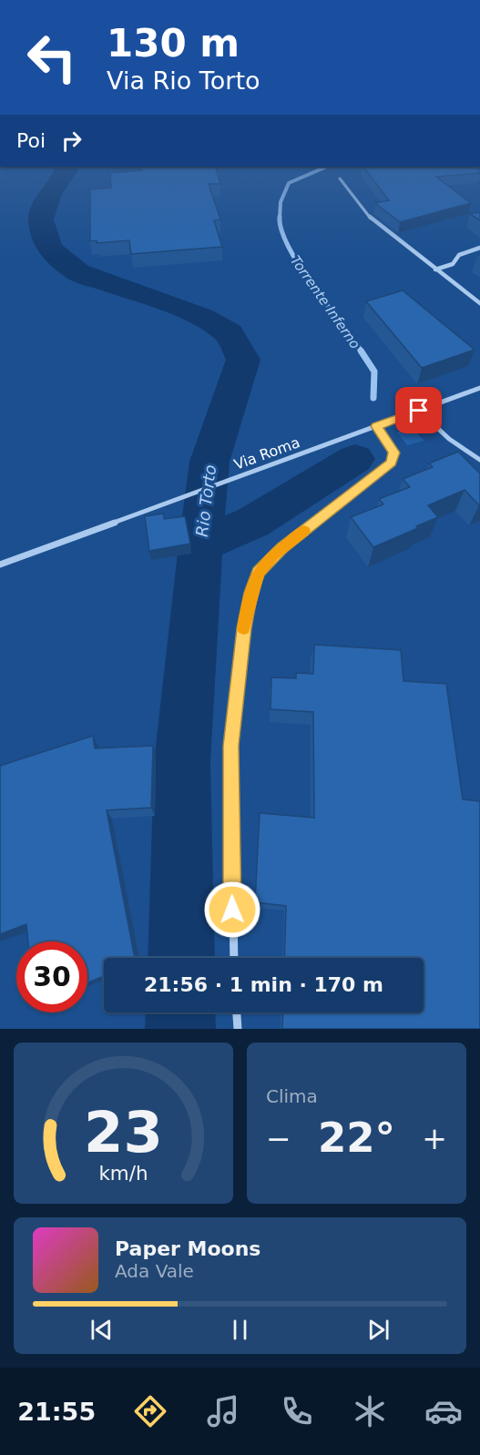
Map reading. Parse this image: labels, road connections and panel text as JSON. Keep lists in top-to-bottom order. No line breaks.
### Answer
{"streets":{"street":["Via Roma"]},"water":["Torrente Inferno","Rio Torto"],"page":{"turn":["130 m","Via Rio Torto"],"then":"Poi","limit":"30","trip":"21:56 · 1 min · 170 m","tile":"Clima","heat":["−","22°","+"],"song":["Paper Moons","Ada Vale"],"tabs":"21:55","gauge":["23","km/h"]}}
